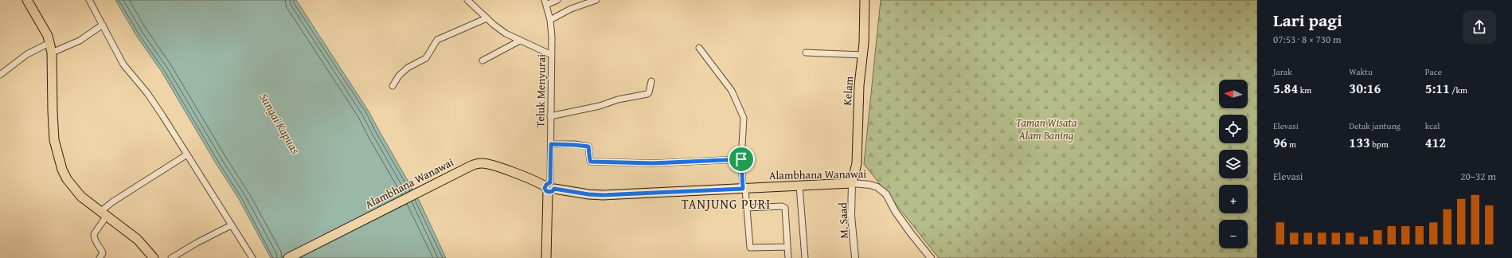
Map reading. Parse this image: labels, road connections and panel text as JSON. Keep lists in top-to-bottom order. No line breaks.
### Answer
{"streets":{"main road":["Kelam","Alambhana Wanawai"],"street":["Teluk Menyurai","M. Saad"]},"crossings":[["Teluk Menyurai","Alambhana Wanawai"],["Kelam","Alambhana Wanawai"],["Kelam","M. Saad"],["Alambhana Wanawai","M. Saad"]],"districts":["TANJUNG PURI"],"water":["Sungai Kapuas"],"parks":["Taman Wisata Alam Baning"],"north":"left","page":{"heading":["Lari pagi","07:53 · 8 × 730 m"],"stats":[["Jarak","5.84 km"],["Waktu","30:16"],["Pace","5:11 /km"],["Elevasi","96 m"],["Detak jantung","133 bpm"],["kcal","412"]],"map_buttons":["+","−"],"chart":["Elevasi","20–32 m"]}}
